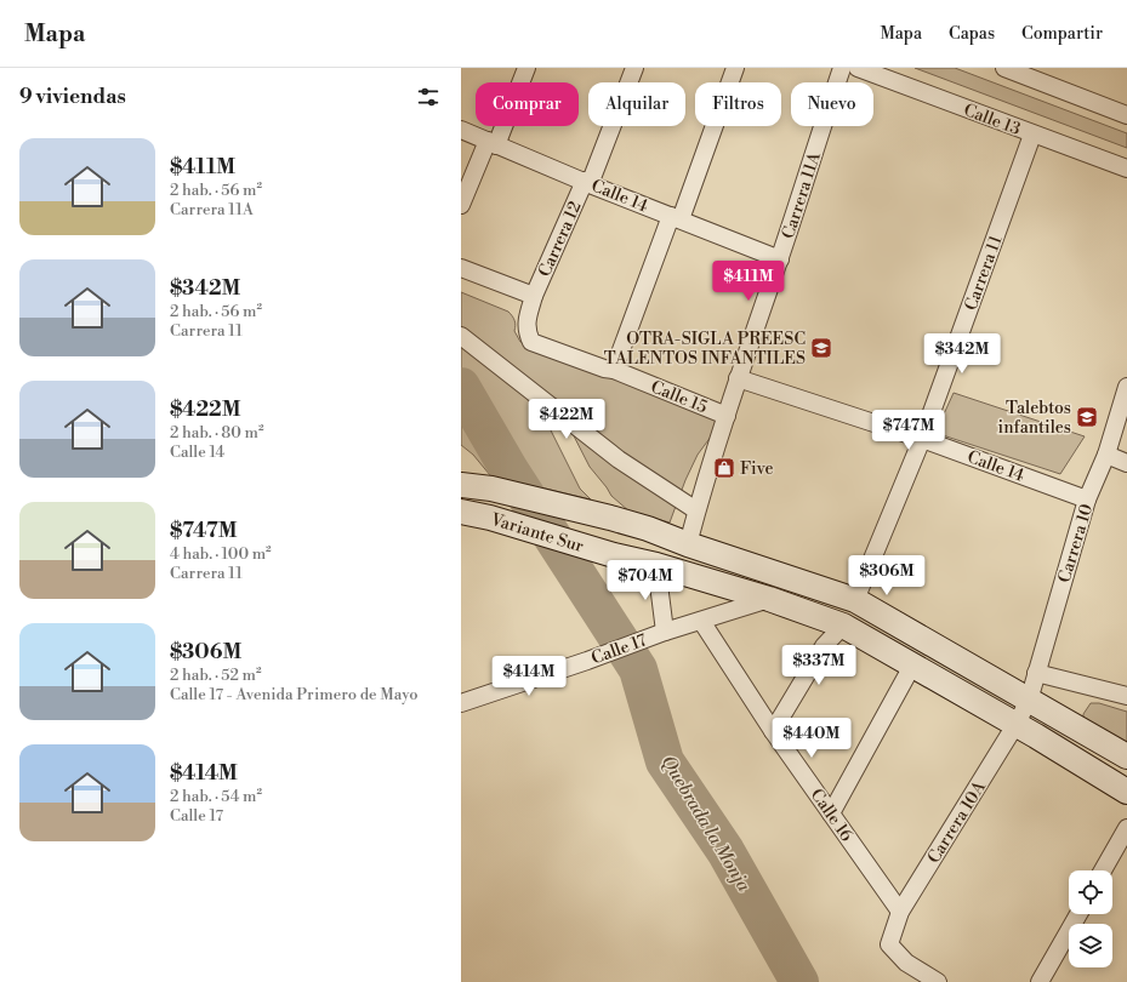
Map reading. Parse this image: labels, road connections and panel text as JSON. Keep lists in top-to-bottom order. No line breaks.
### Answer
{"streets":{"main road":["Variante Sur"],"street":["Calle 13","Calle 14","Carrera 11A","Carrera 12","Carrera 11","Calle 15","Carrera 10","Calle 17","Calle 16","Carrera 10A"]},"crossings":[["Calle 13","Carrera 11"],["Calle 14","Carrera 11A"],["Calle 14","Carrera 12"],["Calle 14","Carrera 11"],["Calle 14","Carrera 10"],["Carrera 11A","Calle 15"],["Carrera 11A","Variante Sur"],["Carrera 12","Calle 15"],["Carrera 11","Variante Sur"],["Variante Sur","Carrera 10"],["Variante Sur","Calle 17"],["Variante Sur","Carrera 10A"],["Carrera 10","Carrera 10A"],["Calle 17","Calle 16"],["Calle 16","Carrera 10A"]],"water":["Quebrada la Monja"],"places":{"school or university":["OTRA-SIGLA PREESC TALENTOS INFANTILES","Talebtos infantiles"],"shop":["Five"]},"page":{"header":"Mapa","nav":["Mapa","Capas","Compartir"],"heading":"9 viviendas","chip":["Comprar","Alquilar","Filtros","Nuevo"],"list":[{"name":"$411M","note":"2 hab. · 56 m² · Carrera 11A"},{"name":"$342M","note":"2 hab. · 56 m² · Carrera 11"},{"name":"$422M","note":"2 hab. · 80 m² · Calle 14"},{"name":"$747M","note":"4 hab. · 100 m² · Carrera 11"},{"name":"$306M","note":"2 hab. · 52 m² · Calle 17 - Avenida Primero de Mayo"},{"name":"$414M","note":"2 hab. · 54 m² · Calle 17"}],"price":["$411M","$342M","$422M","$747M","$306M","$704M","$337M","$414M","$440M"]}}
